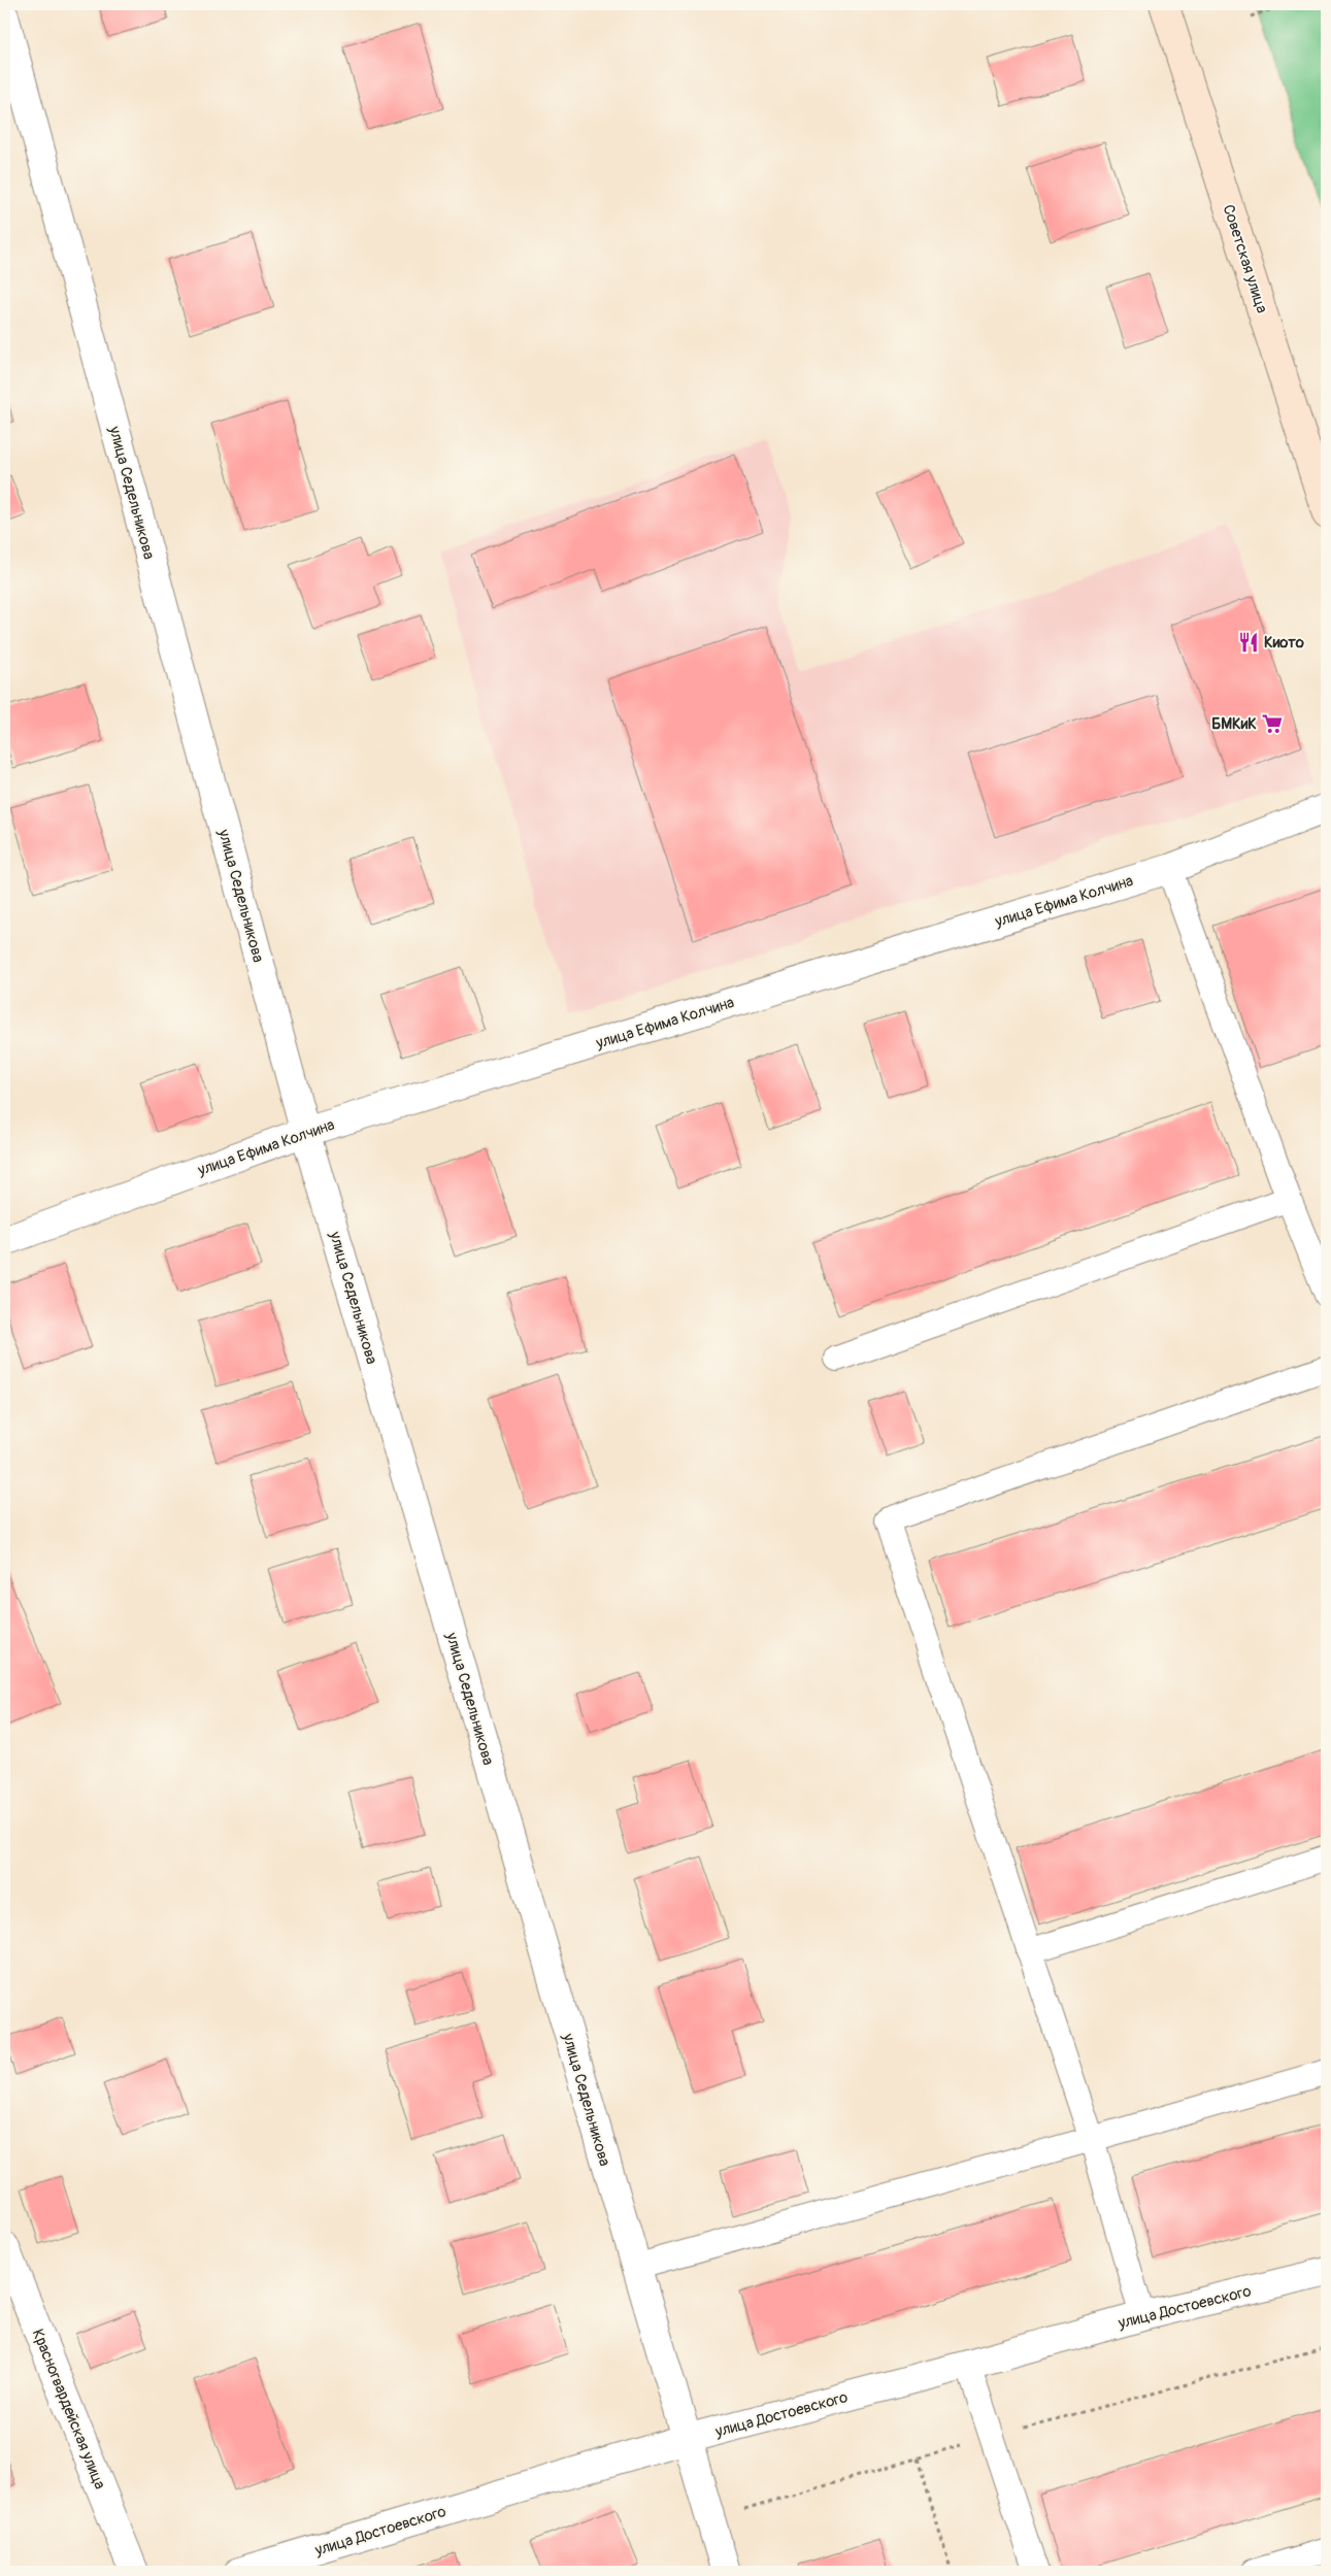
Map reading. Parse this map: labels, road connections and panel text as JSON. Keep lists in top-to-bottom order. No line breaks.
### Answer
{"streets":{"main road":["Советская улица"],"street":["улица Седельникова","улица Ефима Колчина","улица Достоевского","Красногвардейская улица"]},"crossings":[["улица Седельникова","улица Ефима Колчина"],["улица Седельникова","улица Достоевского"]],"places":{"restaurant":["Киото"],"supermarket":["БМКиК"]}}
